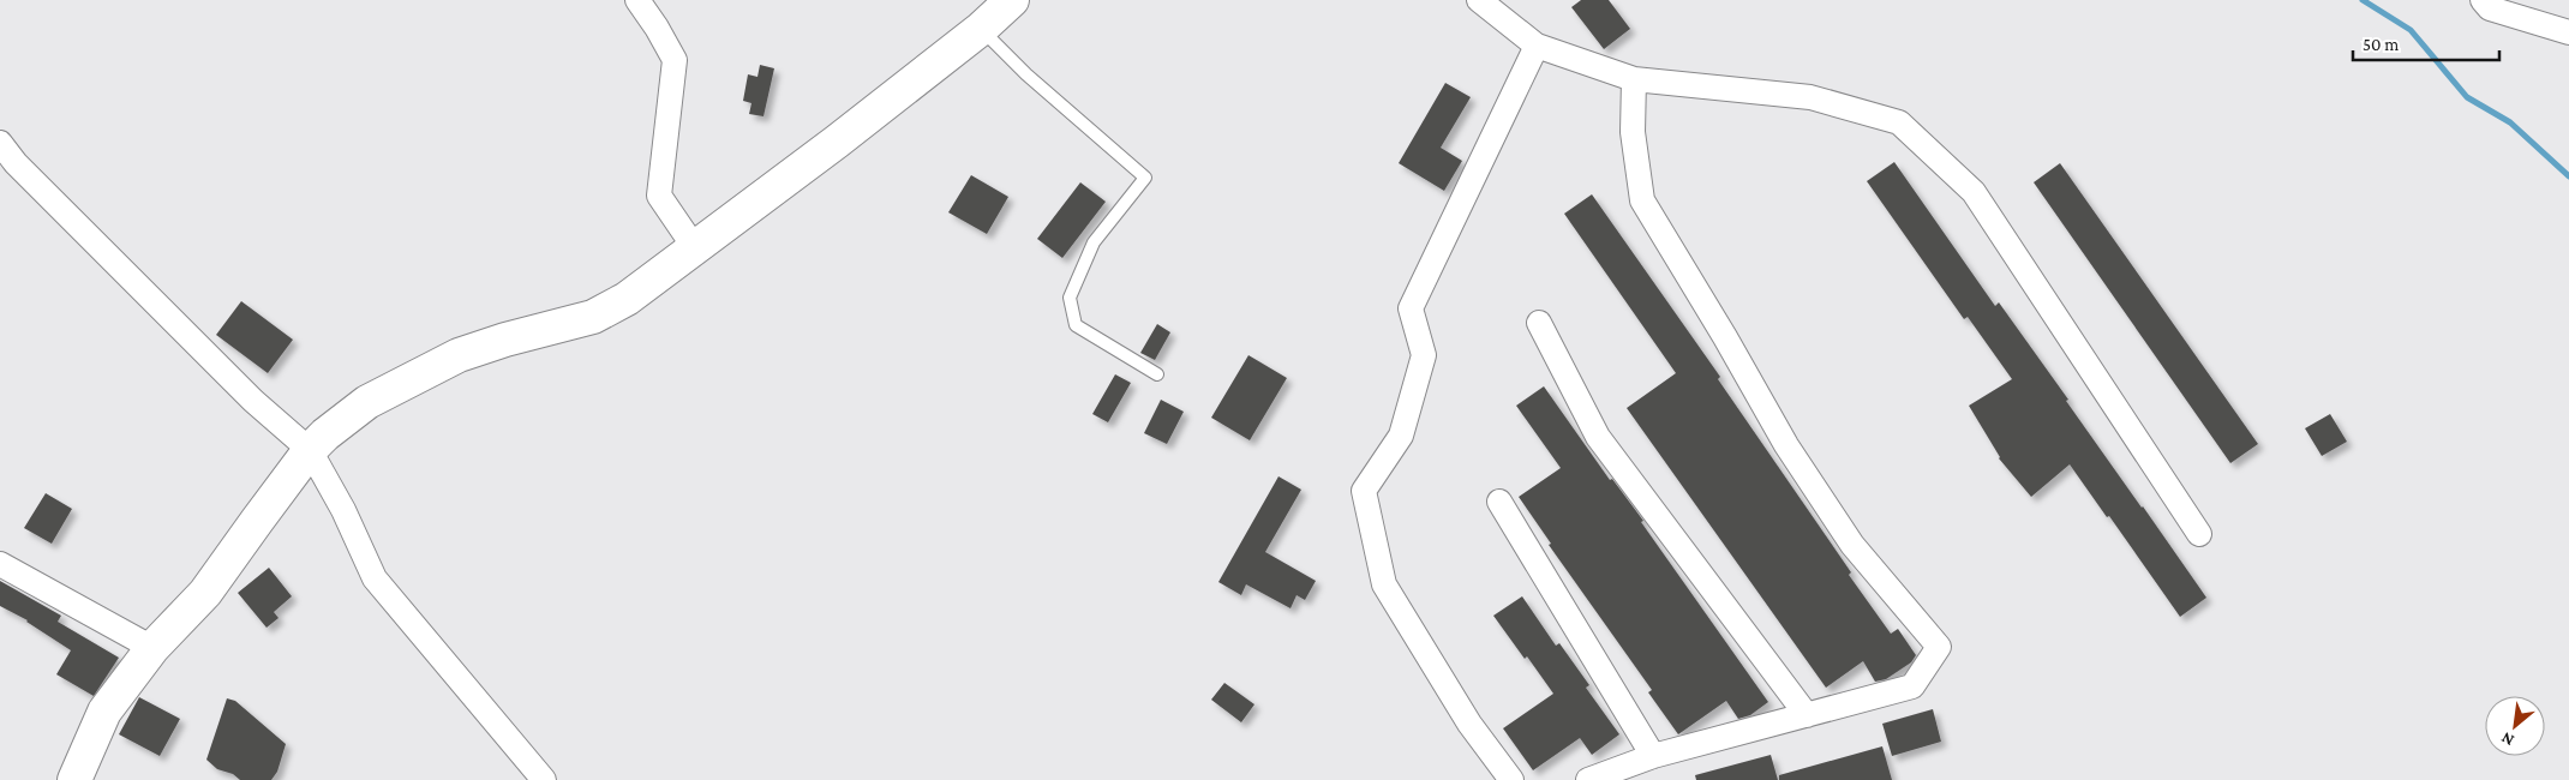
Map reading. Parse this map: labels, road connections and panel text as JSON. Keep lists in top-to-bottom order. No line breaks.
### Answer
{"scale_bar":"50 m","north":"bottom left"}
